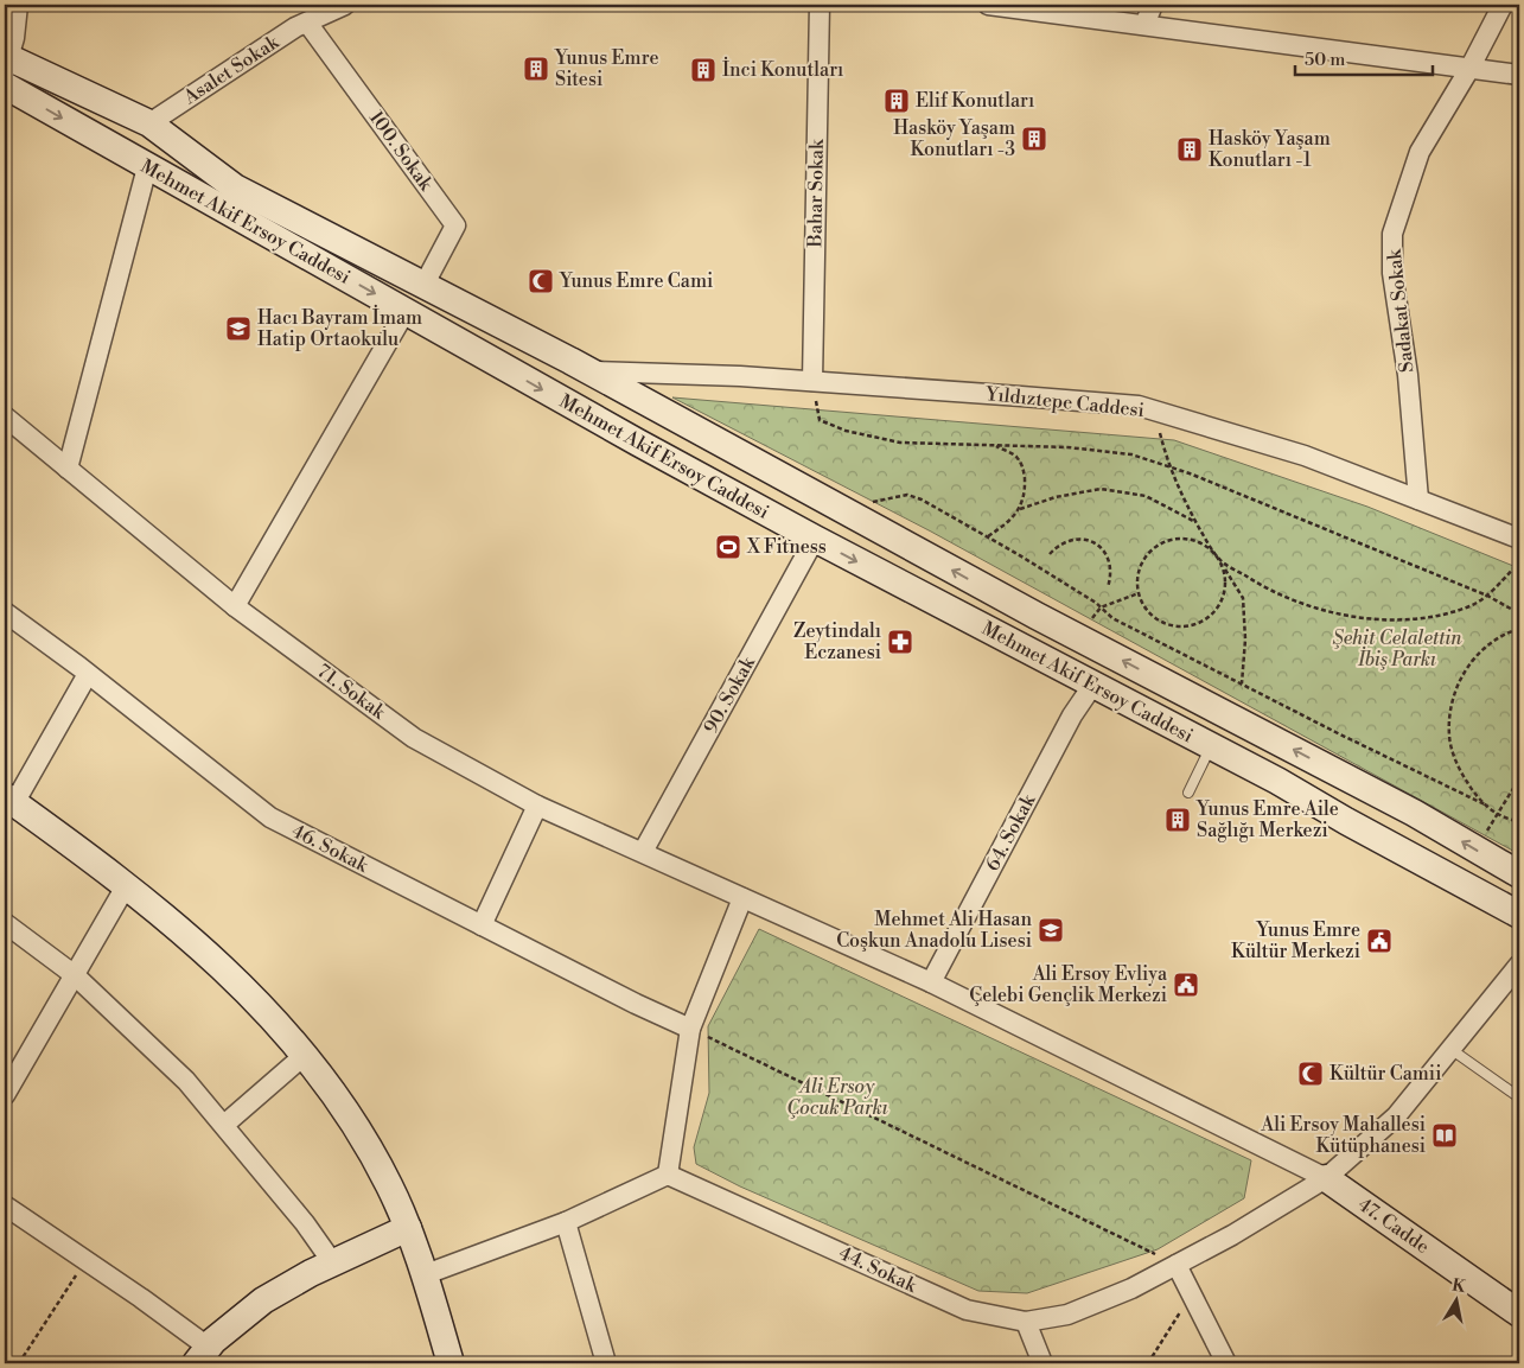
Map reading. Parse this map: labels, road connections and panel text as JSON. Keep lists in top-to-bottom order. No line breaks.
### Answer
{"streets":{"main road":["Mehmet Akif Ersoy Caddesi","47. Cadde"],"street":["Asalet Sokak","100. Sokak","Bahar Sokak","Sadakat Sokak","Yıldıztepe Caddesi","71. Sokak","90. Sokak","64. Sokak","46. Sokak","44. Sokak"]},"crossings":[["Asalet Sokak","100. Sokak"],["Asalet Sokak","Mehmet Akif Ersoy Caddesi"],["100. Sokak","Mehmet Akif Ersoy Caddesi"],["Bahar Sokak","Yıldıztepe Caddesi"],["Mehmet Akif Ersoy Caddesi","Yıldıztepe Caddesi"],["Mehmet Akif Ersoy Caddesi","90. Sokak"],["Mehmet Akif Ersoy Caddesi","64. Sokak"],["Sadakat Sokak","Yıldıztepe Caddesi"],["71. Sokak","90. Sokak"],["71. Sokak","64. Sokak"],["71. Sokak","47. Cadde"],["71. Sokak","44. Sokak"],["47. Cadde","44. Sokak"]],"parks":["Şehit Celalettin İbiş Parkı","Ali Ersoy Çocuk Parkı"],"places":{"building":["Yunus Emre Sitesi","İnci Konutları","Elif Konutları","Hasköy Yaşam Konutları -3","Hasköy Yaşam Konutları -1","Yunus Emre Aile Sağlığı Merkezi"],"mosque":["Yunus Emre Cami","Kültür Camii"],"school or university":["Hacı Bayram İmam Hatip Ortaokulu","Mehmet Ali Hasan Coşkun Anadolu Lisesi"],"sports":["X Fitness"],"pharmacy":["Zeytindalı Eczanesi"],"public building":["Yunus Emre Kültür Merkezi","Ali Ersoy Evliya Çelebi Gençlik Merkezi"],"library":["Ali Ersoy Mahallesi Kütüphanesi"]},"scale_bar":"50 m","north":"top"}
